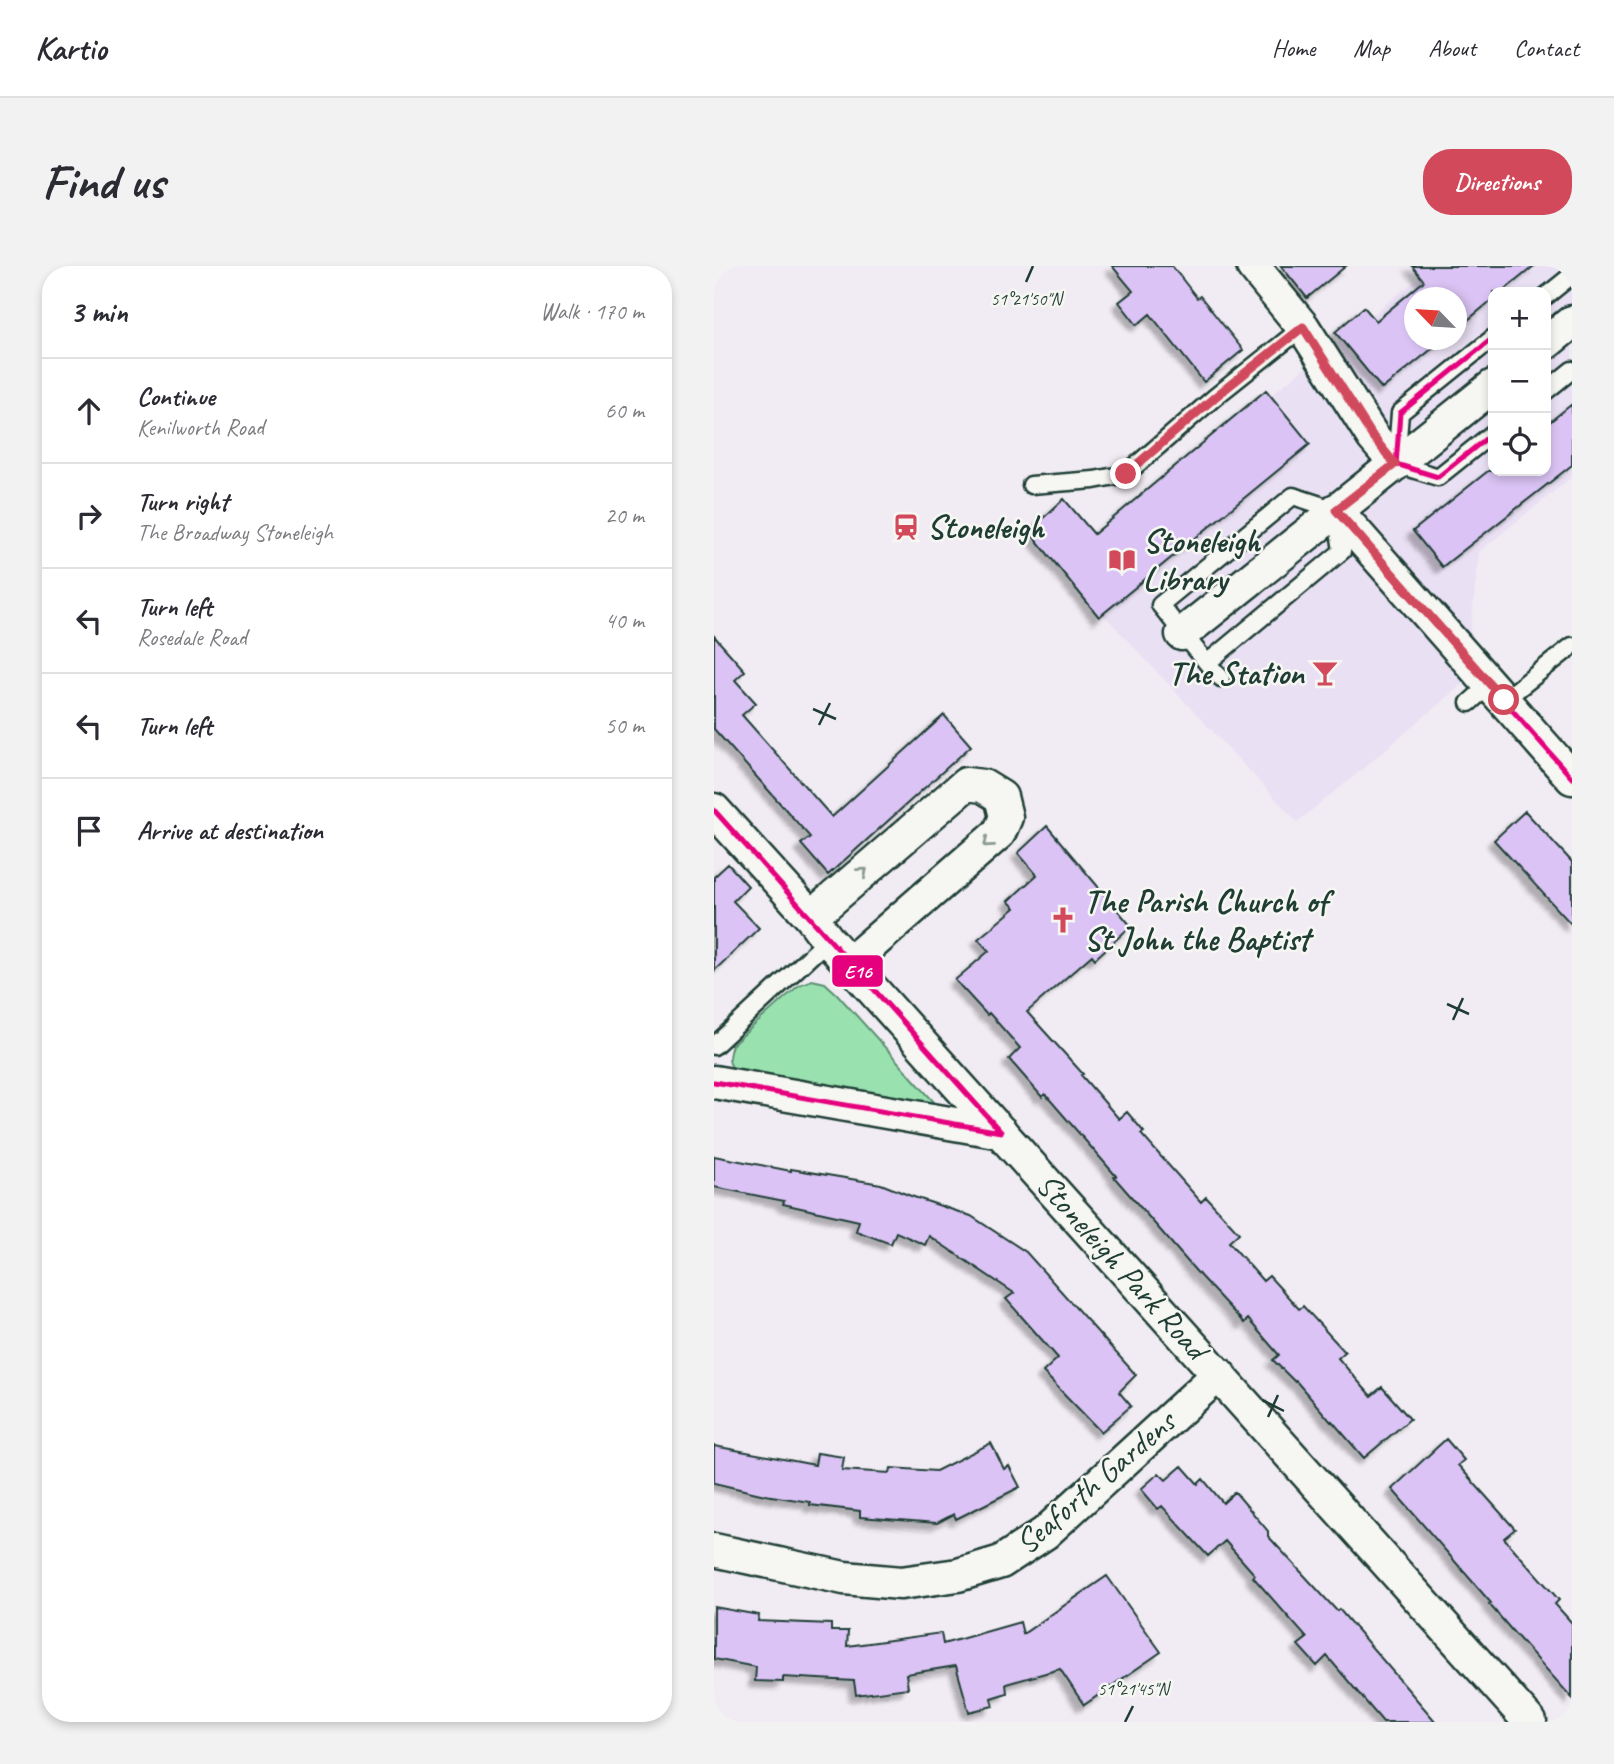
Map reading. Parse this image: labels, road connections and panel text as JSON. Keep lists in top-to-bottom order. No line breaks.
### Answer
{"streets":{"street":["Stoneleigh Park Road","Seaforth Gardens"]},"crossings":[["Stoneleigh Park Road","Seaforth Gardens"]],"places":{"station":["Stoneleigh"],"library":["Stoneleigh Library"],"bar":["The Station"],"church":["The Parish Church of St John the Baptist"]},"lines":["transit line E16"],"north":"top left","page":{"header":"Kartio","nav":["Home","Map","About","Contact"],"buttons":"Directions","title":"Find us","heading":["3 min","Walk · 170 m"],"map_buttons":["+","−"],"list":[["Continue","Kenilworth Road","60 m"],["Turn right","The Broadway Stoneleigh","20 m"],["Turn left","Rosedale Road","40 m"],["Turn left","50 m"],"Arrive at destination"]},"coordinates":["51°21'50\"N","51°21'45\"N"]}
